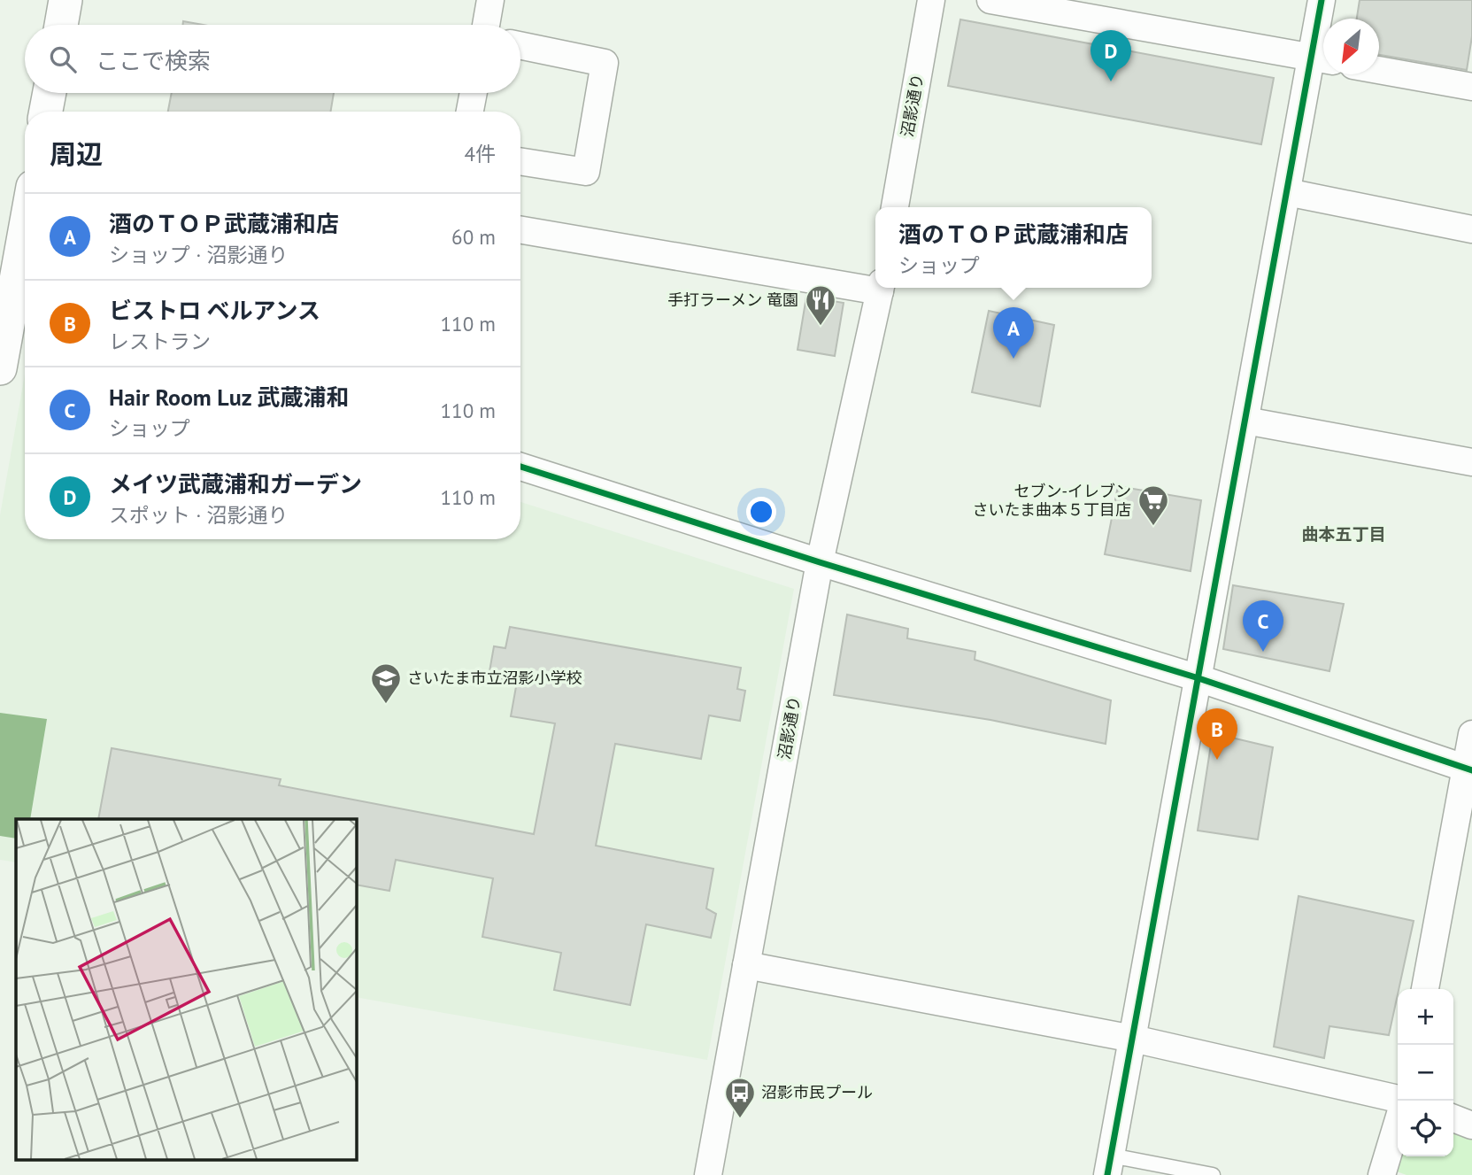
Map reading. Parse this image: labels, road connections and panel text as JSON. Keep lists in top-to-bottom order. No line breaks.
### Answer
{"streets":{"street":["沼影通り"]},"districts":["曲本五丁目"],"places":{"restaurant":["手打ラーメン 竜園"],"supermarket":["セブン-イレブン さいたま曲本５丁目店"],"school or university":["さいたま市立沼影小学校"],"bus stop":["沼影市民プール"]},"north":"bottom left","page":{"search":"ここで検索","pins":["D","A","C","B"],"heading":["周辺","4件"],"list":[{"mark":"A","name":"酒のＴＯＰ武蔵浦和店","note":"ショップ · 沼影通り","value":"60 m"},{"mark":"B","name":"ビストロ ベルアンス","note":"レストラン","value":"110 m"},{"mark":"C","name":"Hair Room Luz 武蔵浦和","note":"ショップ","value":"110 m"},{"mark":"D","name":"メイツ武蔵浦和ガーデン","note":"スポット · 沼影通り","value":"110 m"}],"popup":["酒のＴＯＰ武蔵浦和店","ショップ"],"map_buttons":["+","−"]}}
